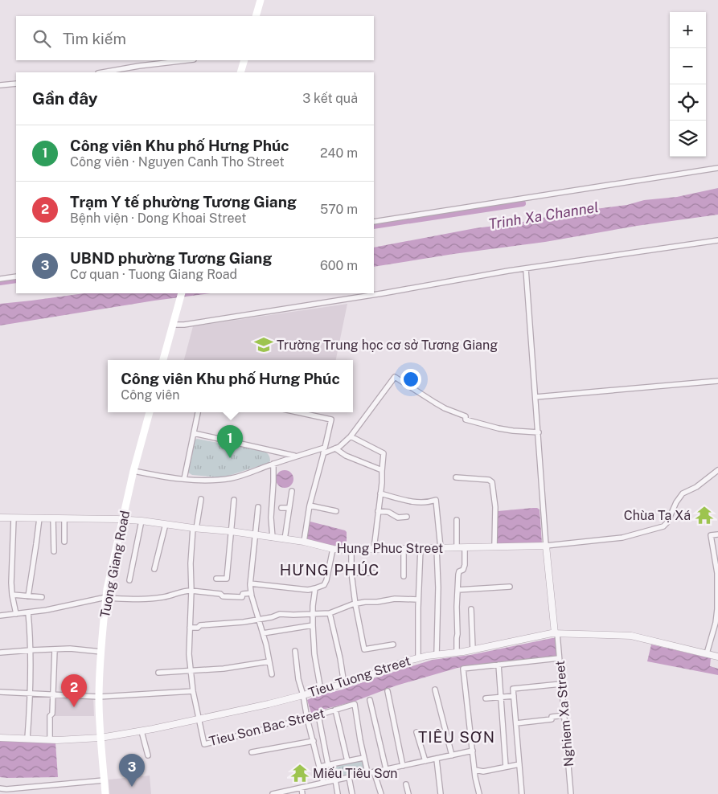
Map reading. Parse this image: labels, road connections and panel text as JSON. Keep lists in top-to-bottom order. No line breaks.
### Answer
{"streets":{"main road":["Tuong Giang Road"],"street":["Hung Phuc Street","Tieu Tuong Street","Nghiem Xa Street","Tieu Son Bac Street"]},"crossings":[["Hung Phuc Street","Tuong Giang Road"],["Tuong Giang Road","Tieu Tuong Street"],["Tieu Tuong Street","Nghiem Xa Street"],["Tieu Tuong Street","Tieu Son Bac Street"]],"districts":["HƯNG PHÚC","TIÊU SƠN"],"water":["Trinh Xa Channel"],"places":{"school or university":["Trường Trung học cơ sở Tương Giang"],"temple":["Chùa Tạ Xá","Miếu Tiêu Sơn"]},"page":{"map_buttons":["+","−"],"search":"Tìm kiếm","heading":["Gần đây","3 kết quả"],"list":[{"mark":"1","name":"Công viên Khu phố Hưng Phúc","note":"Công viên · Nguyen Canh Tho Street","value":"240 m"},{"mark":"2","name":"Trạm Y tế phường Tương Giang","note":"Bệnh viện · Dong Khoai Street","value":"570 m"},{"mark":"3","name":"UBND phường Tương Giang","note":"Cơ quan · Tuong Giang Road","value":"600 m"}],"popup":["Công viên Khu phố Hưng Phúc","Công viên"],"pins":["1","2","3"]}}
